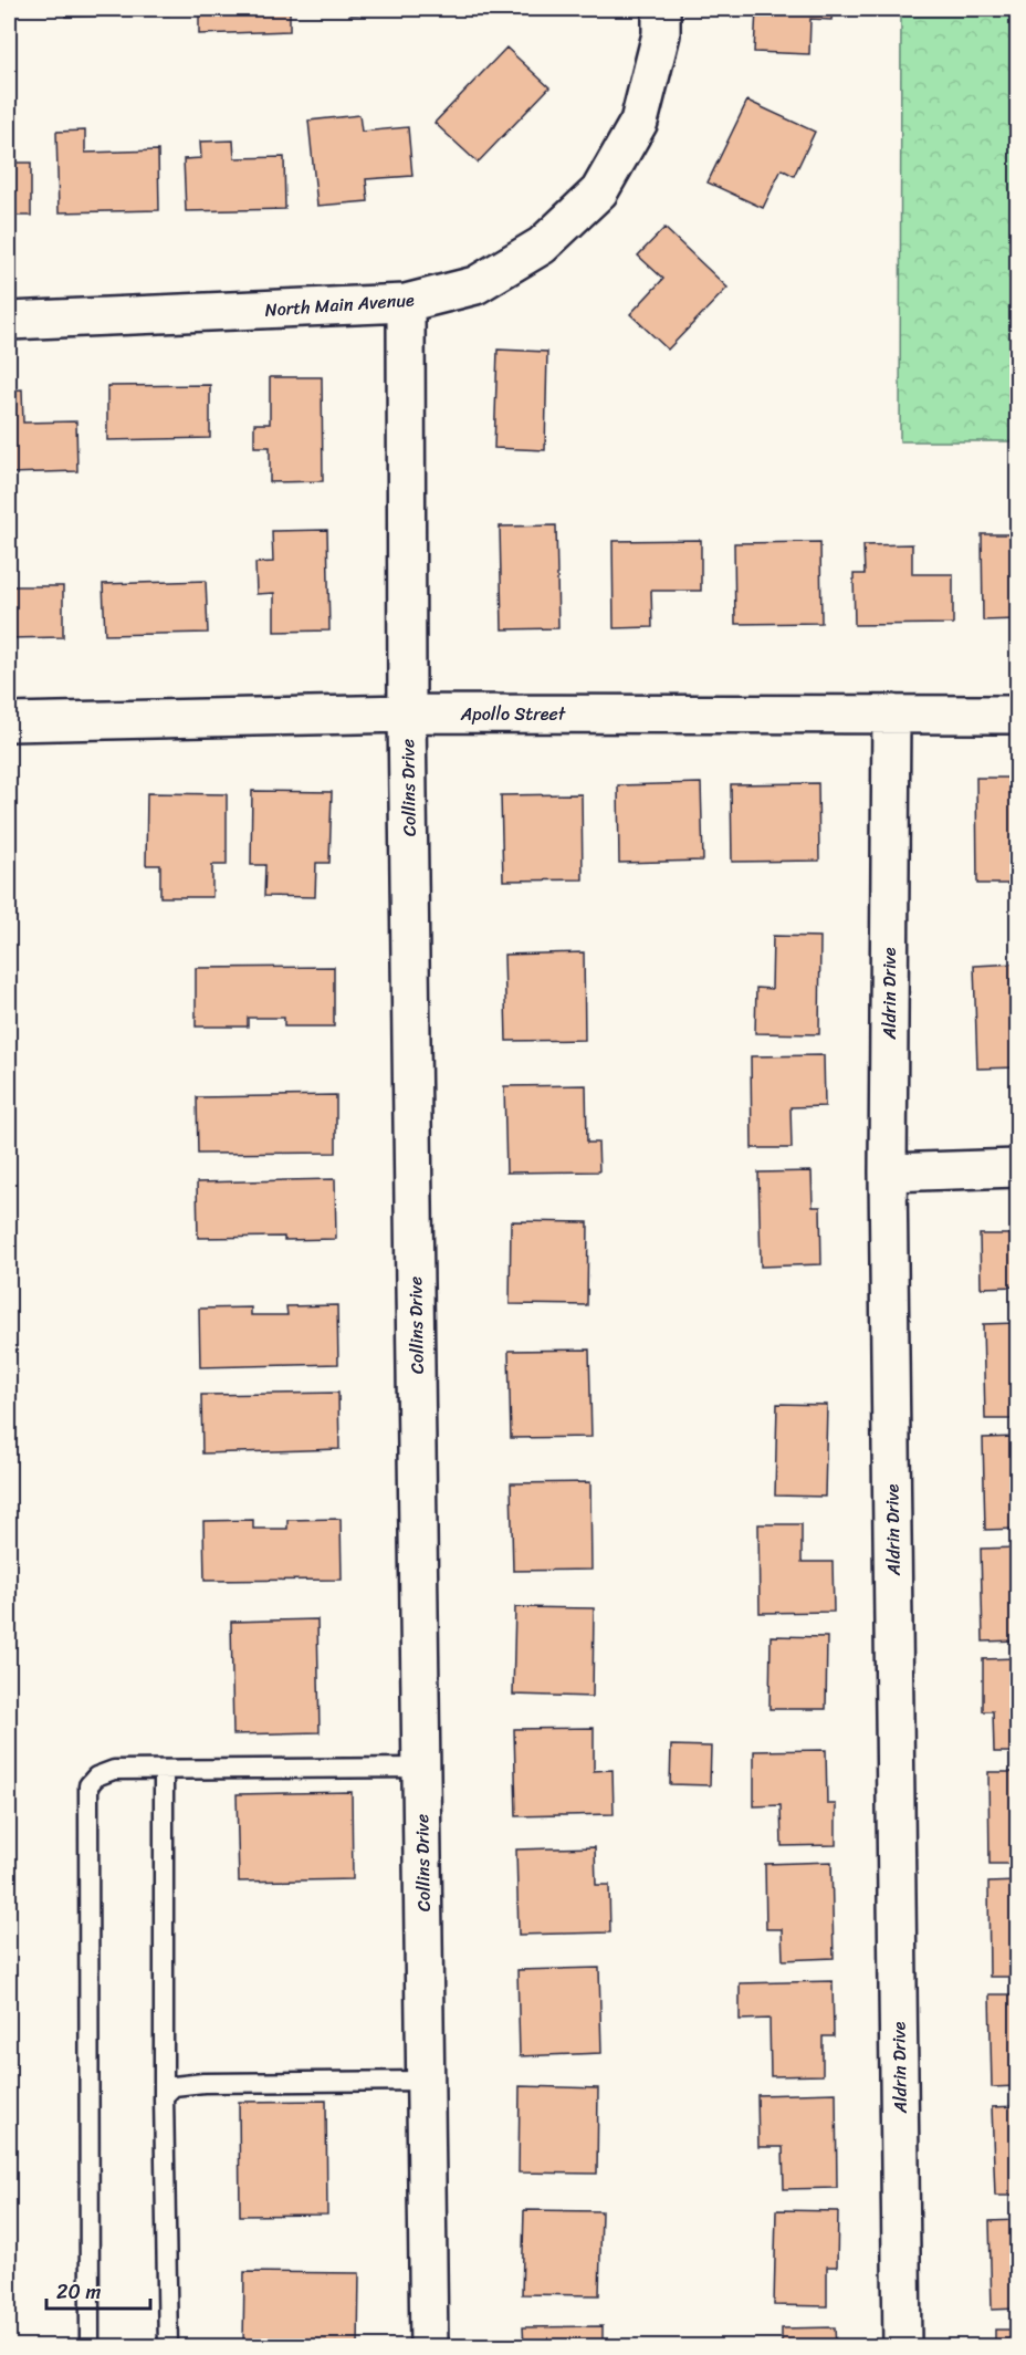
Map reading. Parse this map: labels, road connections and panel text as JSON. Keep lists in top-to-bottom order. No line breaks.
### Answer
{"streets":{"street":["North Main Avenue","Apollo Street","Collins Drive","Aldrin Drive"]},"crossings":[["North Main Avenue","Collins Drive"],["Apollo Street","Collins Drive"],["Apollo Street","Aldrin Drive"]],"scale_bar":"20 m"}
